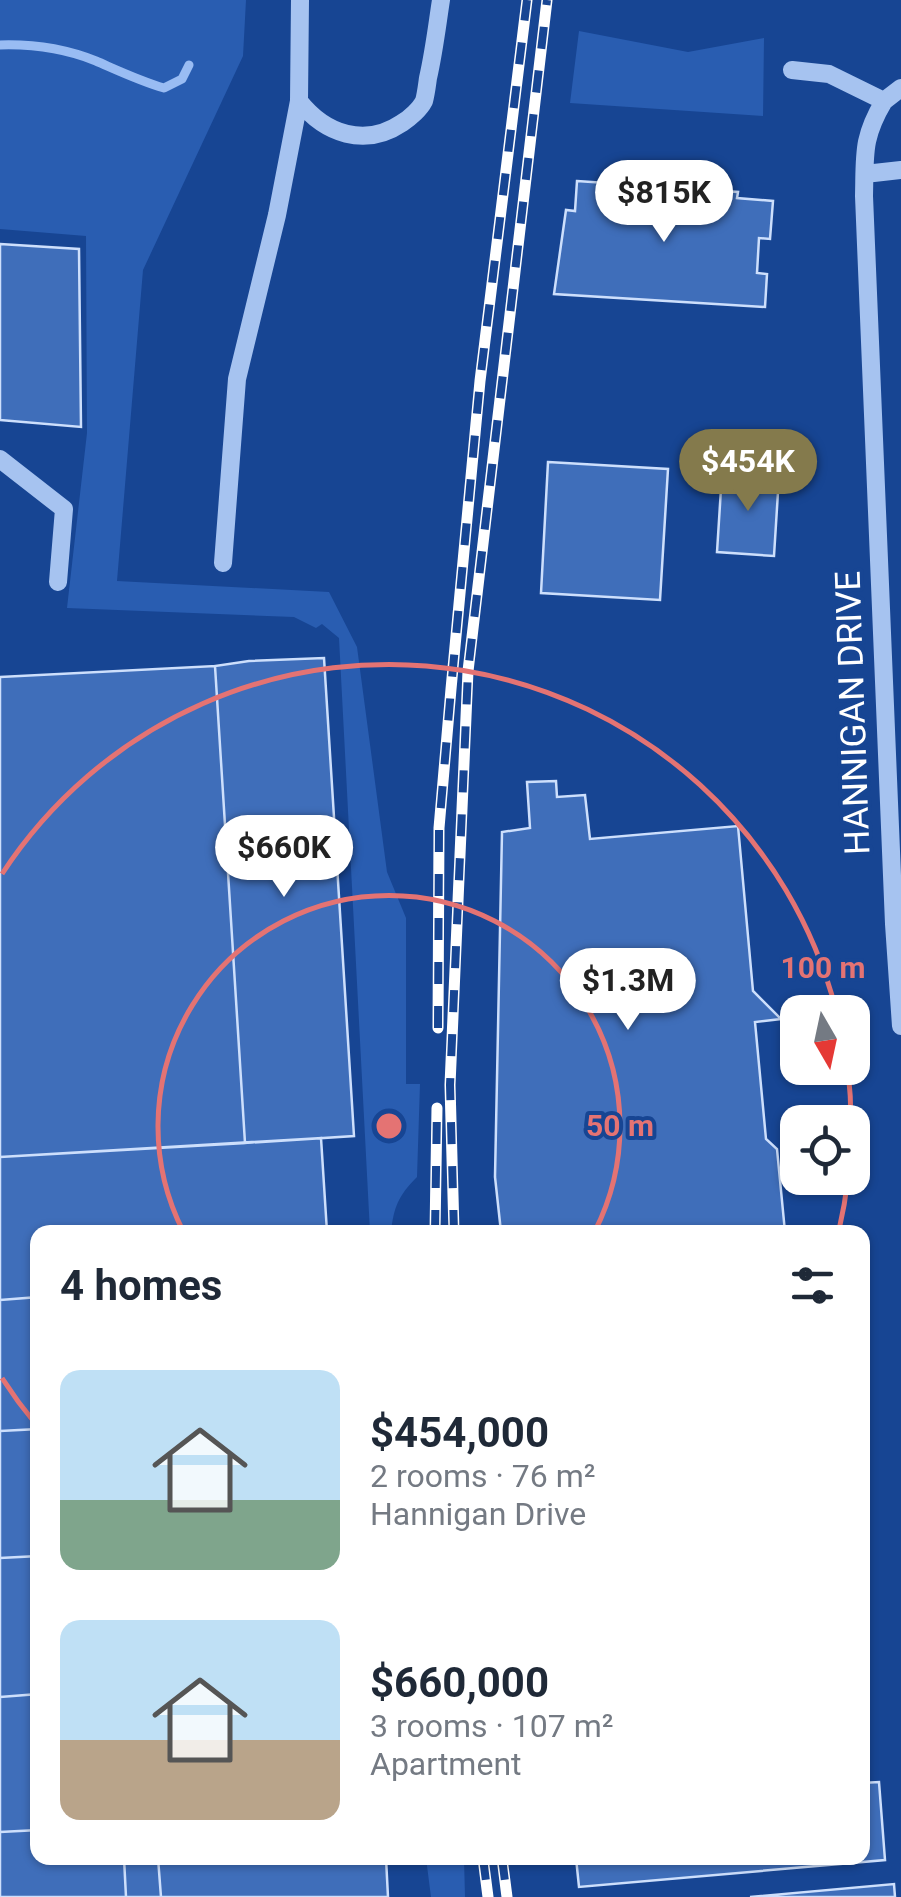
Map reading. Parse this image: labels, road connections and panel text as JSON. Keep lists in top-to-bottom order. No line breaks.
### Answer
{"streets":{"street":["HANNIGAN DRIVE"]},"north":"bottom","page":{"price":["$815K","$454K","$660K","$1.3M"],"heading":"4 homes","list":[{"name":"$454,000","note":"2 rooms · 76 m² · Hannigan Drive"},{"name":"$660,000","note":"3 rooms · 107 m² · Apartment"}]},"rings":["100 m","50 m"]}
